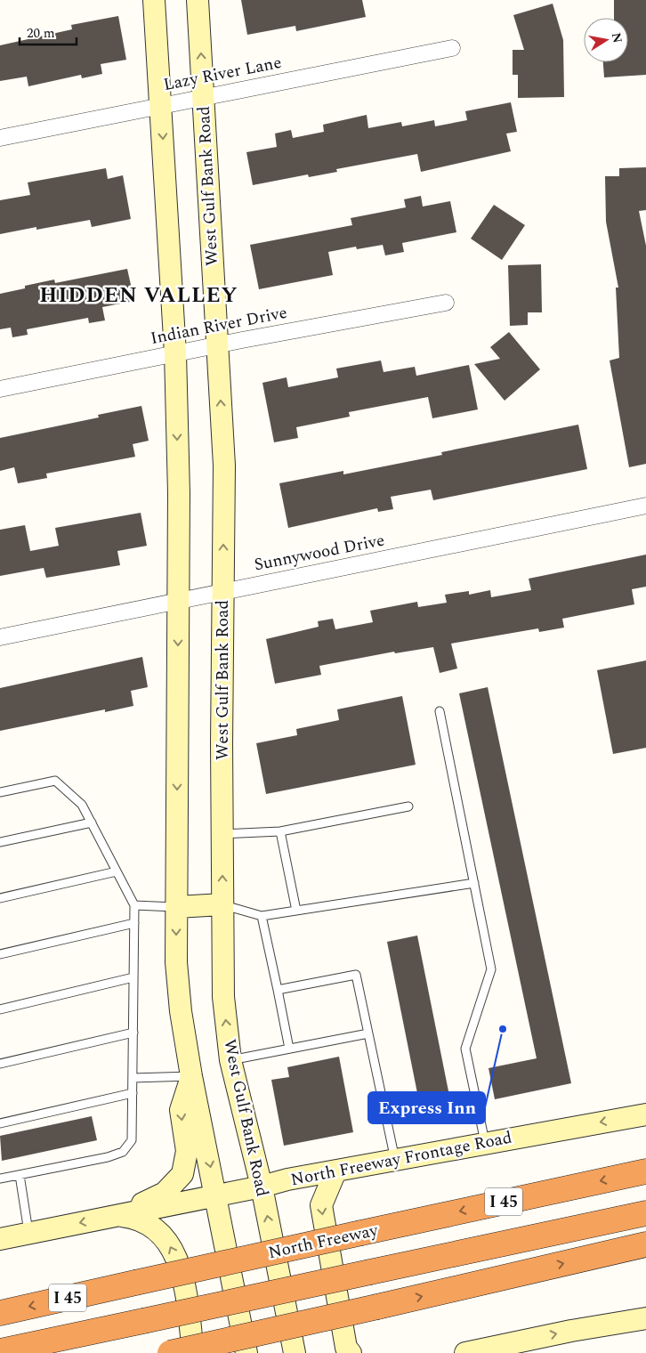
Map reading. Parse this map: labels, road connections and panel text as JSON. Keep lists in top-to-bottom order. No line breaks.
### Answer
{"streets":{"highway":["I 45","North Freeway"],"main road":["West Gulf Bank Road","North Freeway Frontage Road"],"street":["Lazy River Lane","Indian River Drive","Sunnywood Drive"]},"crossings":[["Lazy River Lane","West Gulf Bank Road"],["West Gulf Bank Road","Indian River Drive"],["West Gulf Bank Road","Sunnywood Drive"],["West Gulf Bank Road","North Freeway Frontage Road"]],"one_way":["North Freeway Frontage Road"],"districts":["HIDDEN VALLEY"],"places":["Express Inn"],"scale_bar":"20 m","north":"right"}
